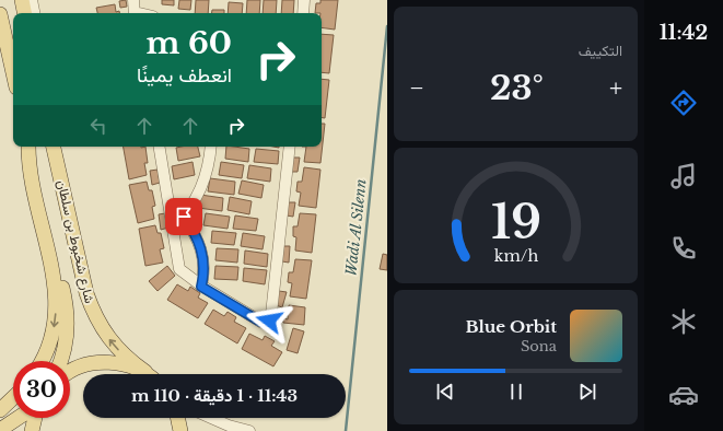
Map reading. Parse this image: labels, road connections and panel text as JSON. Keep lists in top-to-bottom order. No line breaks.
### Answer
{"streets":{"main road":["شارع شخبوط بن سلطان"]},"water":["Wadi Al Silenn"],"page":{"tabs":"11:42","tile":"التكييف","turn":["60 m","انعطف يمينًا"],"heat":["−","23°","+"],"song":["Blue Orbit","Sona"],"limit":"30","trip":"11:43 · 1 دقيقة · 110 m","gauge":["19","km/h"]}}
